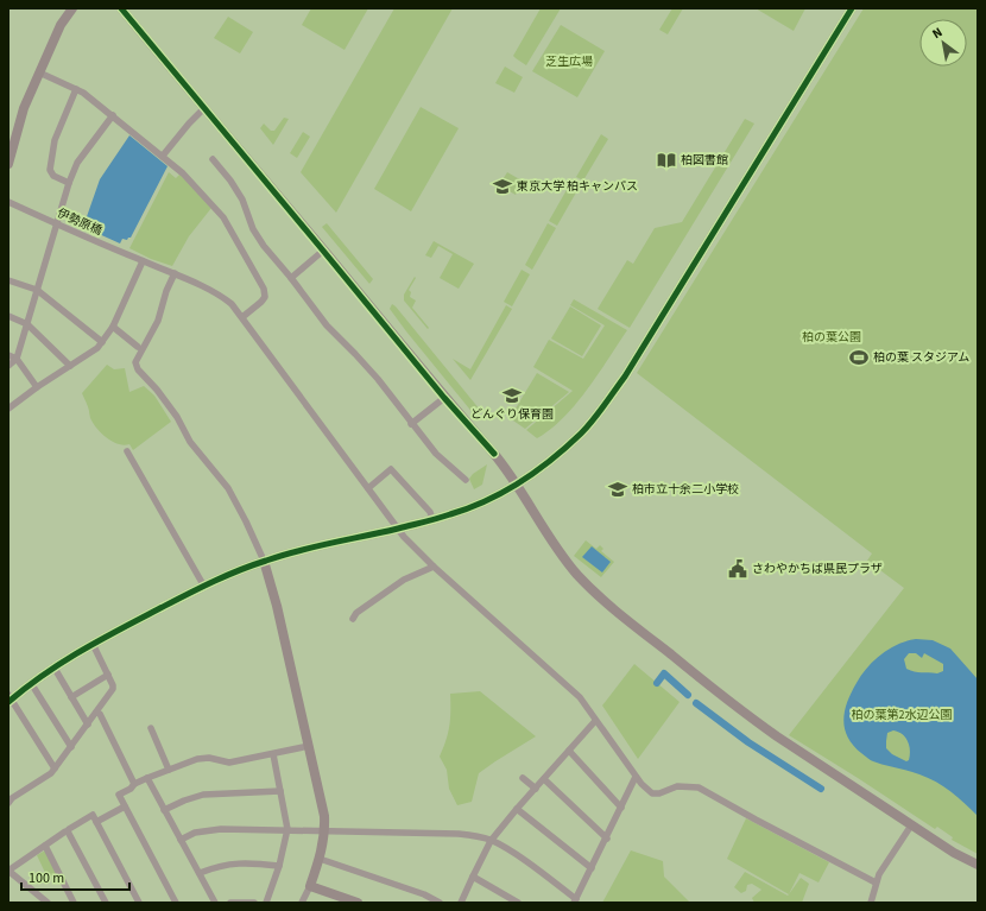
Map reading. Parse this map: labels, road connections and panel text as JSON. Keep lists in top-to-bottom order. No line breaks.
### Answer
{"streets":{"street":["伊勢原橋"]},"parks":["芝生広場","柏の葉公園","柏の葉第2水辺公園"],"places":{"library":["柏図書館"],"school or university":["東京大学 柏キャンパス","どんぐり保育園","柏市立十余二小学校"],"sports":["柏の葉 スタジアム"],"public building":["さわやかちば県民プラザ"]},"scale_bar":"100 m","north":"top left"}
